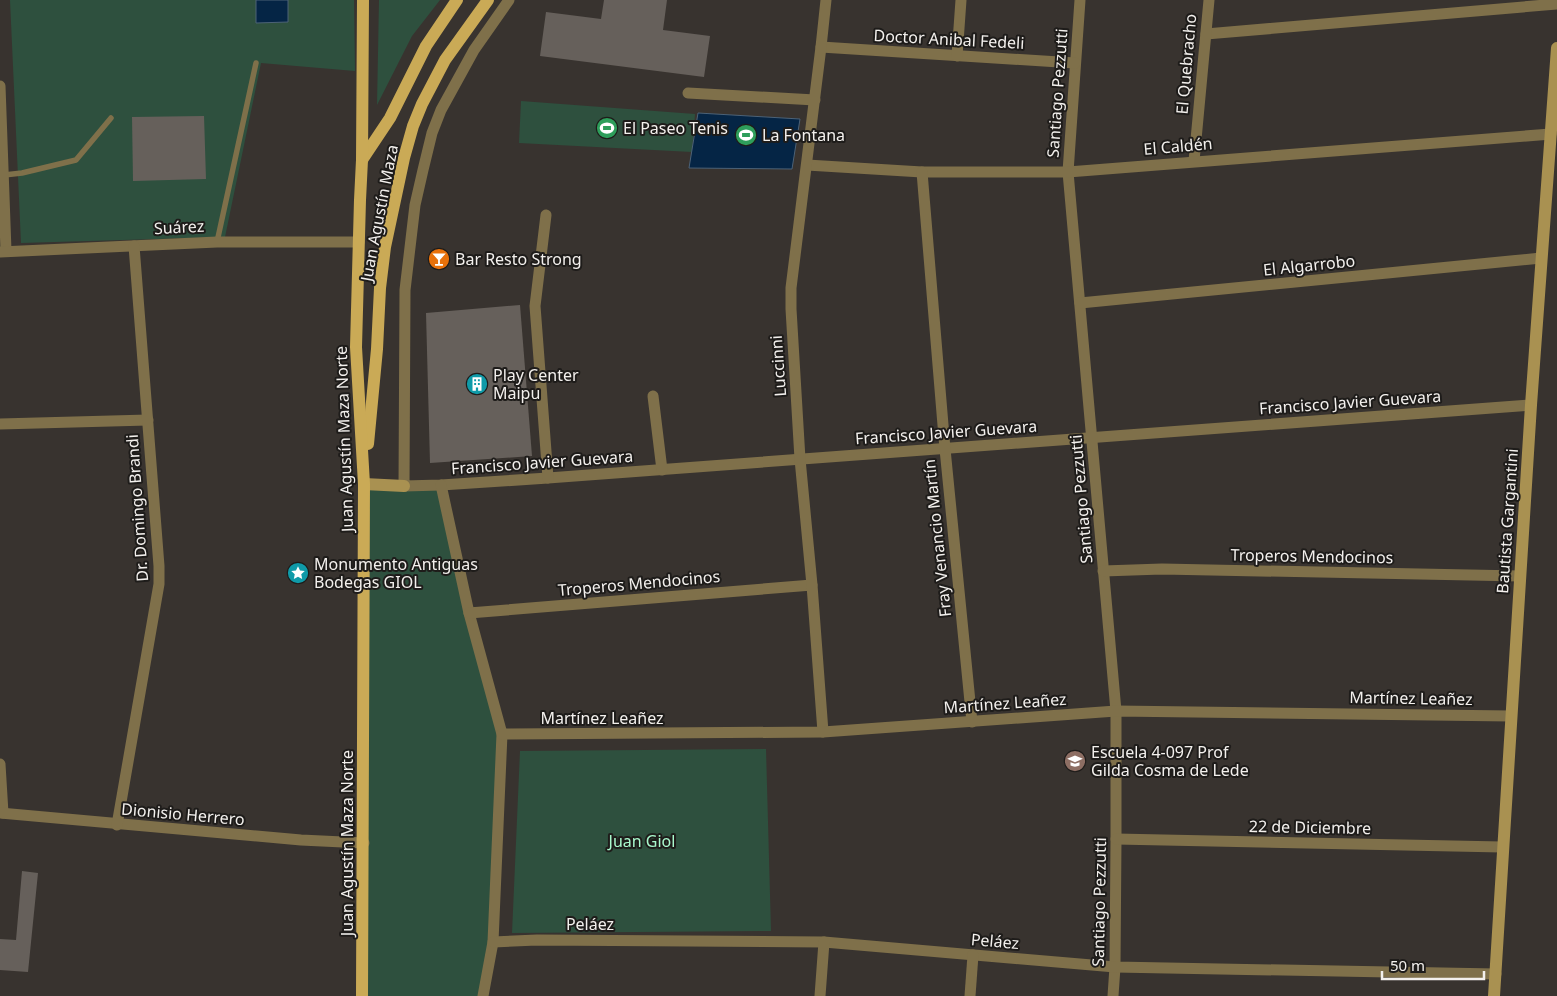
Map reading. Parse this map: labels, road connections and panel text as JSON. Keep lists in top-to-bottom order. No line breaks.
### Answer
{"streets":{"main road":["Juan Agustín Maza","Juan Agustín Maza Norte"],"street":["Doctor Anibal Fedeli","El Quebracho","Santiago Pezzutti","El Caldén","Suárez","El Algarrobo","Luccinni","Francisco Javier Guevara","Dr. Domingo Brandi","Bautista Gargantini","Fray Venancio Martín","Troperos Mendocinos","Martínez Leañez","Dionisio Herrero","22 de Diciembre","Peláez"]},"crossings":[["Doctor Anibal Fedeli","Santiago Pezzutti"],["Doctor Anibal Fedeli","Luccinni"],["El Quebracho","El Caldén"],["Santiago Pezzutti","El Caldén"],["Santiago Pezzutti","El Algarrobo"],["Santiago Pezzutti","Francisco Javier Guevara"],["Santiago Pezzutti","Troperos Mendocinos"],["Santiago Pezzutti","Martínez Leañez"],["Santiago Pezzutti","22 de Diciembre"],["Santiago Pezzutti","Peláez"],["El Caldén","Luccinni"],["El Caldén","Bautista Gargantini"],["El Caldén","Fray Venancio Martín"],["Juan Agustín Maza","Francisco Javier Guevara"],["Juan Agustín Maza","Juan Agustín Maza Norte"],["Suárez","Juan Agustín Maza Norte"],["Suárez","Dr. Domingo Brandi"],["El Algarrobo","Bautista Gargantini"],["Luccinni","Francisco Javier Guevara"],["Luccinni","Troperos Mendocinos"],["Luccinni","Martínez Leañez"],["Francisco Javier Guevara","Juan Agustín Maza Norte"],["Francisco Javier Guevara","Bautista Gargantini"],["Francisco Javier Guevara","Fray Venancio Martín"],["Juan Agustín Maza Norte","Dionisio Herrero"],["Dr. Domingo Brandi","Dionisio Herrero"],["Bautista Gargantini","Troperos Mendocinos"],["Bautista Gargantini","Martínez Leañez"],["Bautista Gargantini","22 de Diciembre"],["Bautista Gargantini","Peláez"],["Fray Venancio Martín","Martínez Leañez"]],"parks":["Juan Giol"],"places":{"sports":["El Paseo Tenis","La Fontana"],"bar":["Bar Resto Strong"],"building":["Play Center Maipu"],"place":["Monumento Antiguas Bodegas GIOL"],"school or university":["Escuela 4-097 Prof Gilda Cosma de Lede"]},"scale_bar":"50 m"}
